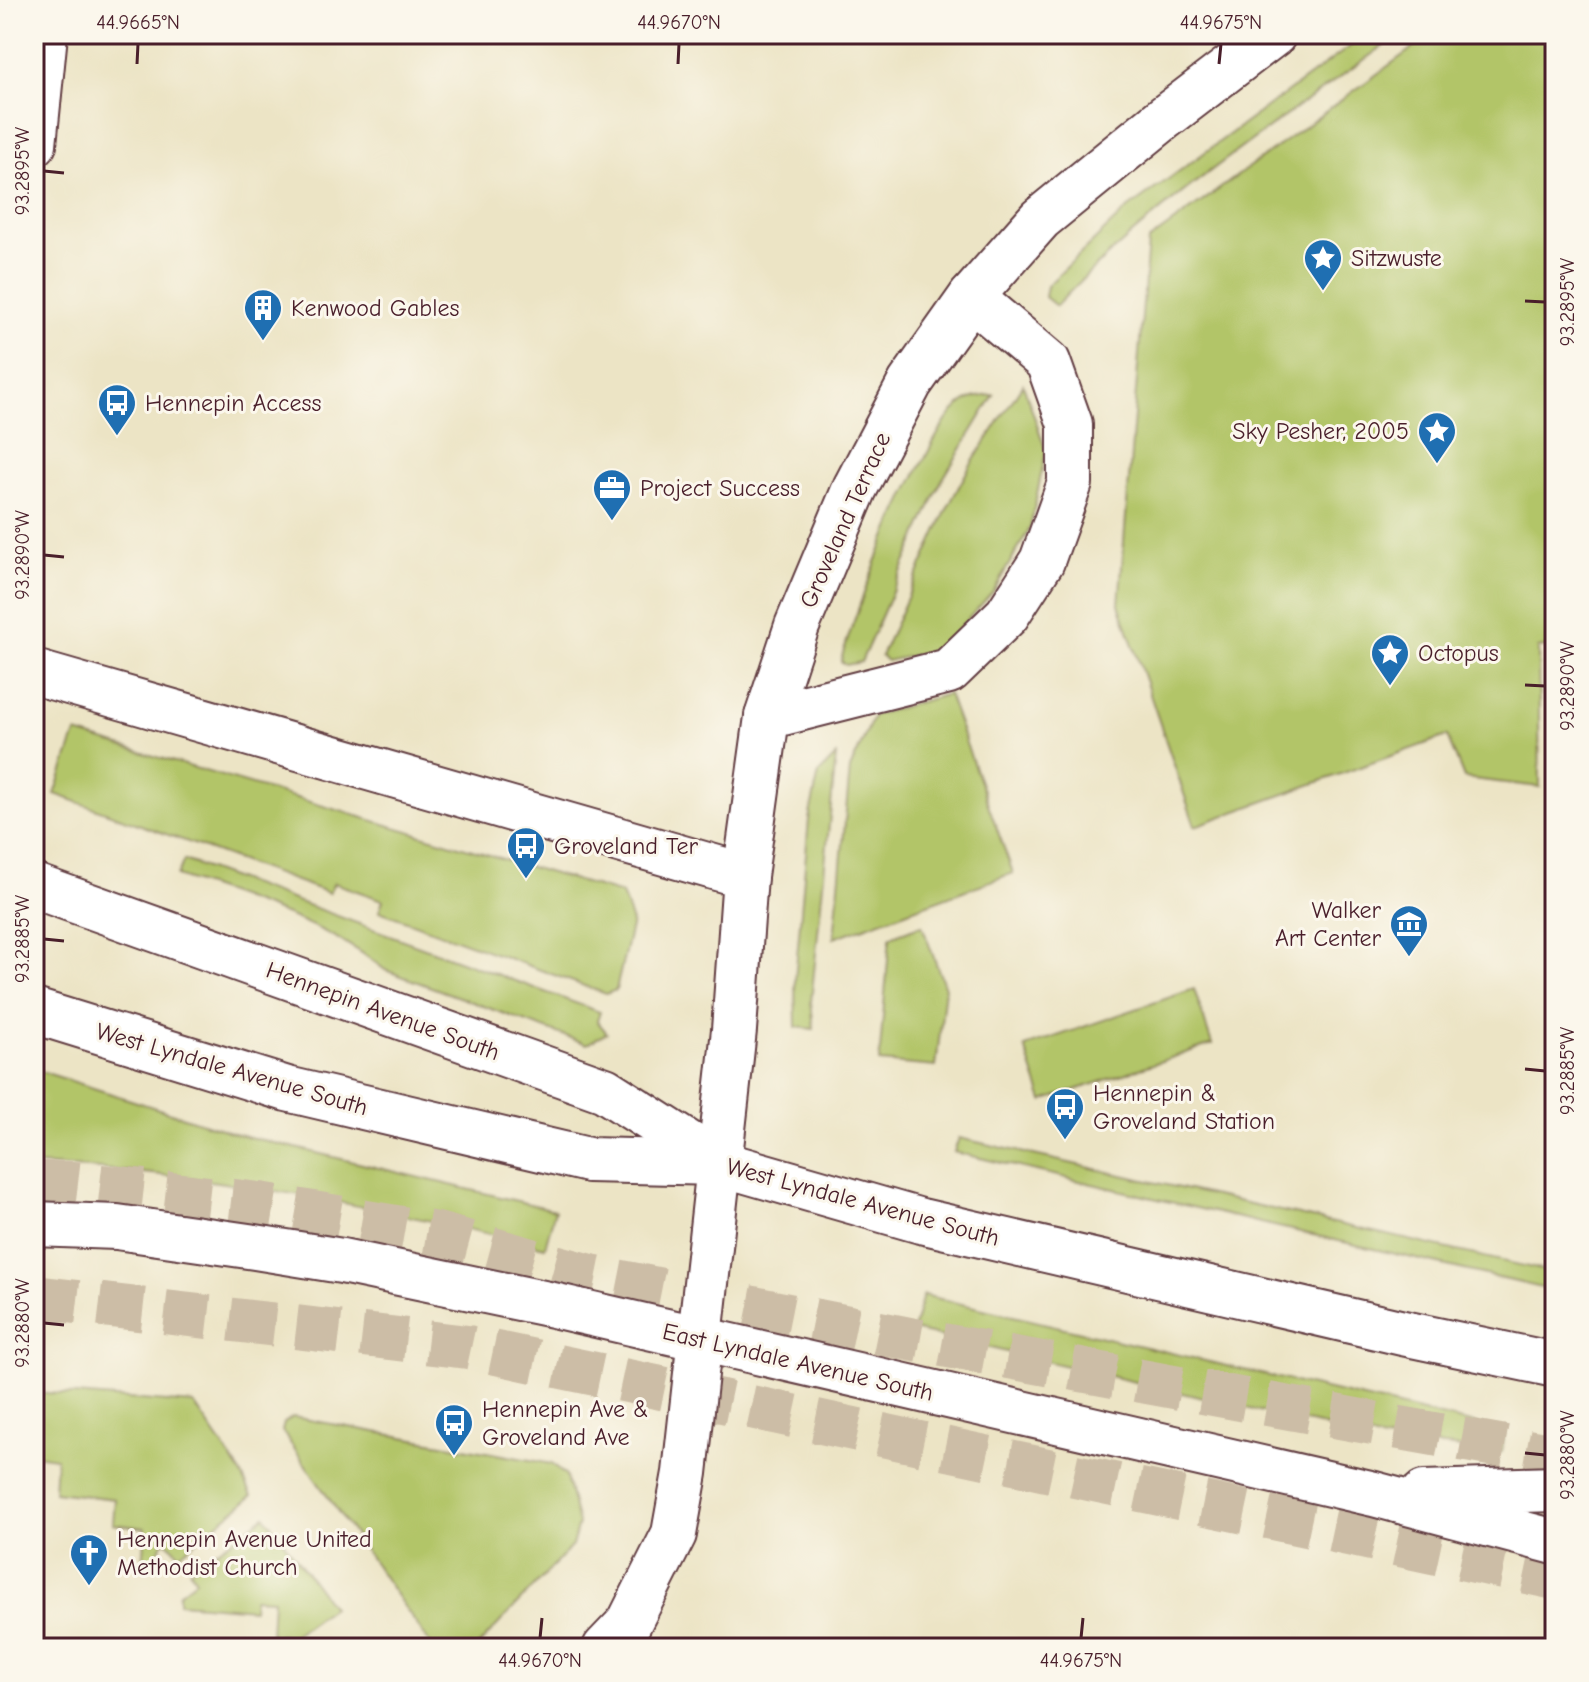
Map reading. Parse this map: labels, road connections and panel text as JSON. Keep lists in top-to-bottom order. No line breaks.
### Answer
{"streets":{"main road":["Groveland Terrace","Hennepin Avenue South","West Lyndale Avenue South","East Lyndale Avenue South"]},"crossings":[["Groveland Terrace","Hennepin Avenue South"],["Groveland Terrace","West Lyndale Avenue South"],["Groveland Terrace","East Lyndale Avenue South"],["Hennepin Avenue South","West Lyndale Avenue South"]],"places":{"place":["Sitzwuste","Sky Pesher, 2005","Octopus"],"building":["Kenwood Gables"],"bus stop":["Hennepin Access","Groveland Ter","Hennepin & Groveland Station","Hennepin Ave & Groveland Ave"],"office":["Project Success"],"museum":["Walker Art Center"],"church":["Hennepin Avenue United Methodist Church"]},"coordinates":["44.9665°N","44.9670°N","44.9675°N","93.2895°W","93.2890°W","93.2885°W","93.2880°W"]}
